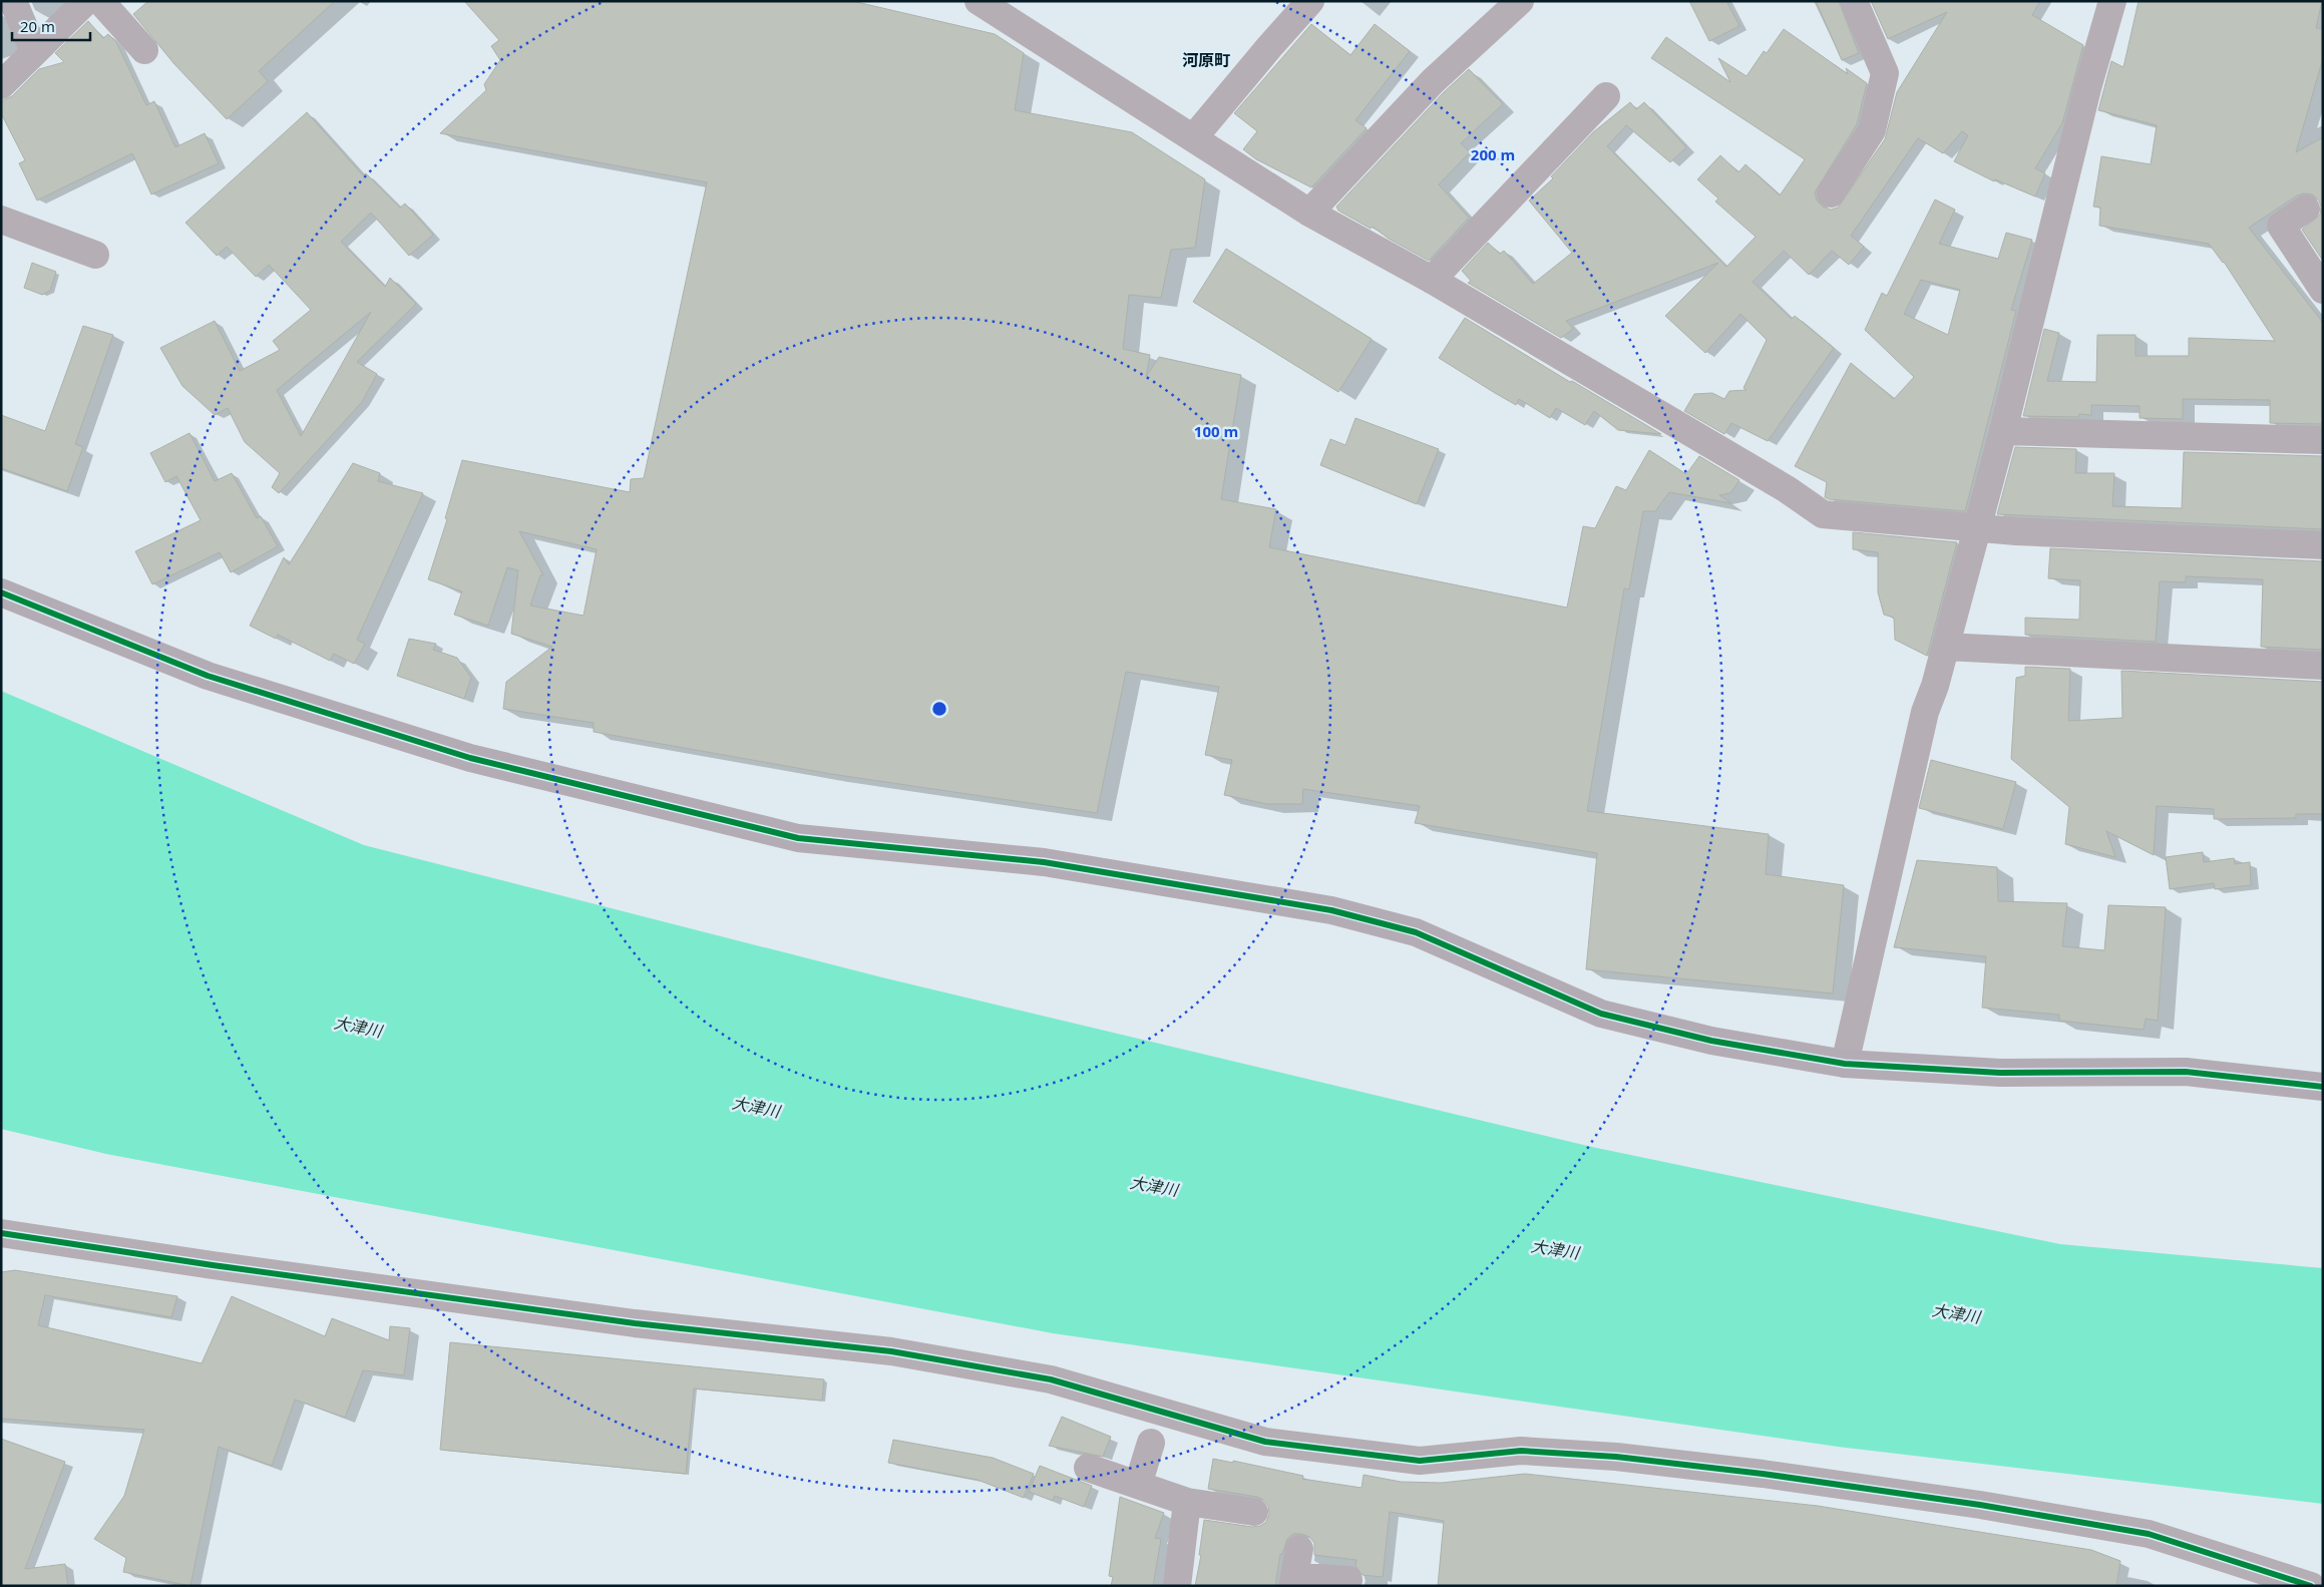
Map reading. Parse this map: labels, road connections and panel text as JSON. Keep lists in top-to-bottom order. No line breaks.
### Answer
{"districts":["河原町"],"water":["大津川"],"scale_bar":"20 m","rings":["200 m","100 m"]}
